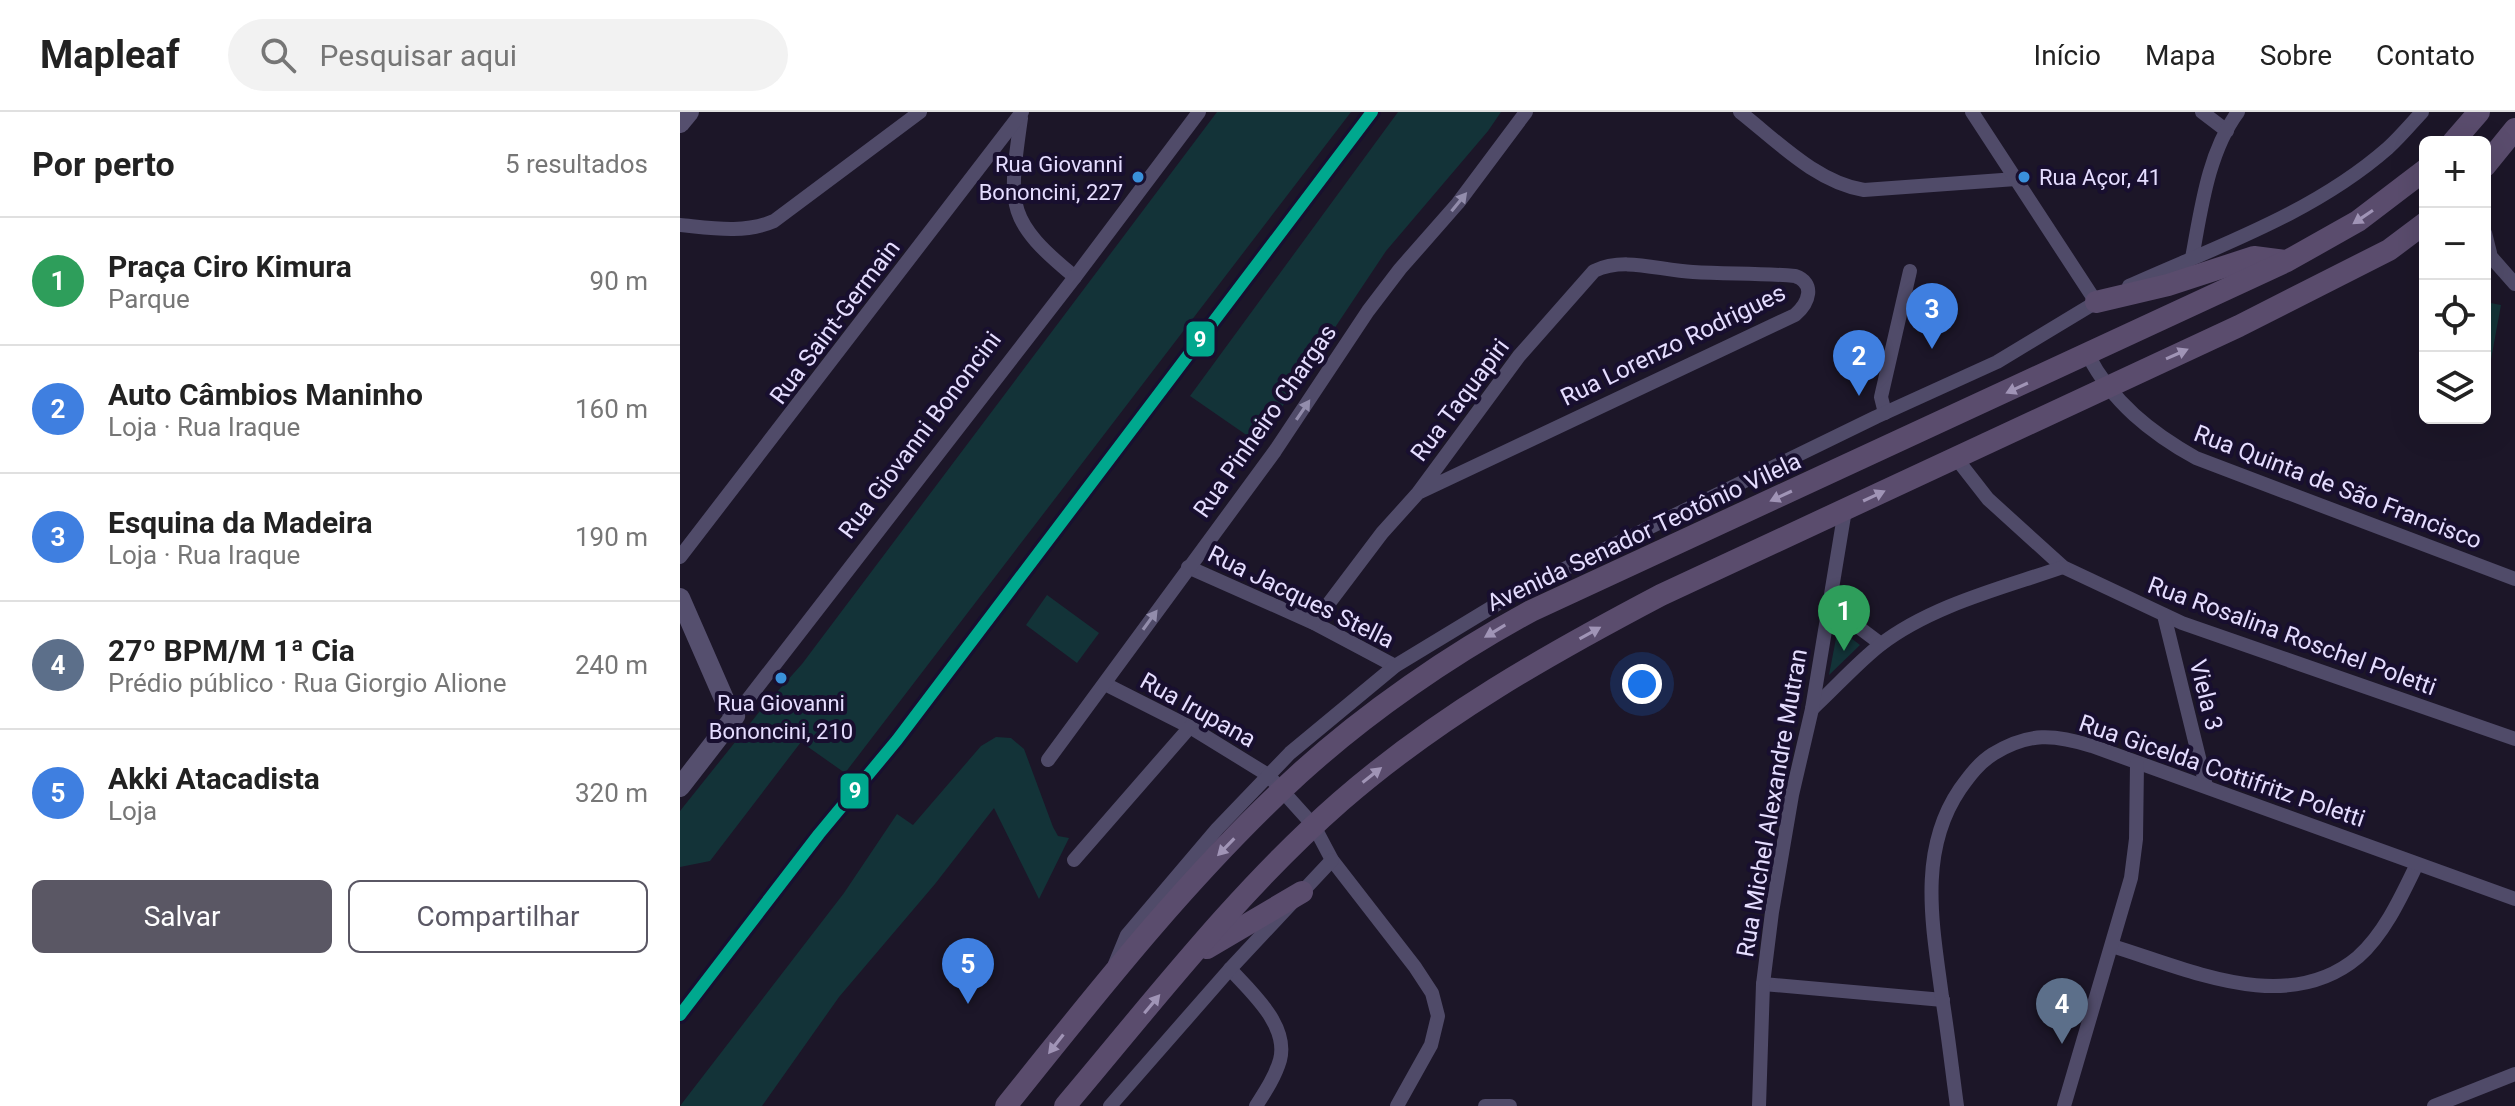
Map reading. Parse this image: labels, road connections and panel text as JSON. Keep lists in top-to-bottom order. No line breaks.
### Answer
{"streets":{"main road":["Avenida Senador Teotônio Vilela"],"street":["Rua Saint-Germain","Rua Lorenzo Rodrigues","Rua Taquapiri","Rua Pinheiro Chargas","Rua Giovanni Bononcini","Rua Quinta de São Francisco","Rua Jacques Stella","Rua Rosalina Roschel Poletti","Viela 3","Rua Irupana","Rua Gicelda Cottifritz Poletti","Rua Michel Alexandre Mutran"]},"crossings":[["Rua Lorenzo Rodrigues","Rua Taquapiri"],["Rua Taquapiri","Rua Jacques Stella"],["Rua Pinheiro Chargas","Rua Jacques Stella"],["Rua Pinheiro Chargas","Rua Irupana"],["Rua Quinta de São Francisco","Avenida Senador Teotônio Vilela"],["Avenida Senador Teotônio Vilela","Rua Jacques Stella"],["Avenida Senador Teotônio Vilela","Rua Irupana"],["Rua Rosalina Roschel Poletti","Viela 3"],["Viela 3","Rua Gicelda Cottifritz Poletti"]],"one_way":["Rua Pinheiro Chargas"],"places":["Rua Giovanni Bononcini, 227","Rua Açor, 41","Rua Giovanni Bononcini, 210"],"lines":["transit line 9"],"page":{"header":"Mapleaf","search":"Pesquisar aqui","nav":["Início","Mapa","Sobre","Contato"],"heading":["Por perto","5 resultados"],"map_buttons":["+","−"],"list":[{"mark":"1","name":"Praça Ciro Kimura","note":"Parque","value":"90 m"},{"mark":"2","name":"Auto Câmbios Maninho","note":"Loja · Rua Iraque","value":"160 m"},{"mark":"3","name":"Esquina da Madeira","note":"Loja · Rua Iraque","value":"190 m"},{"mark":"4","name":"27º BPM/M 1ª Cia","note":"Prédio público · Rua Giorgio Alione","value":"240 m"},{"mark":"5","name":"Akki Atacadista","note":"Loja","value":"320 m"}],"pins":["3","2","1","5","4"],"buttons":["Salvar","Compartilhar"]}}
